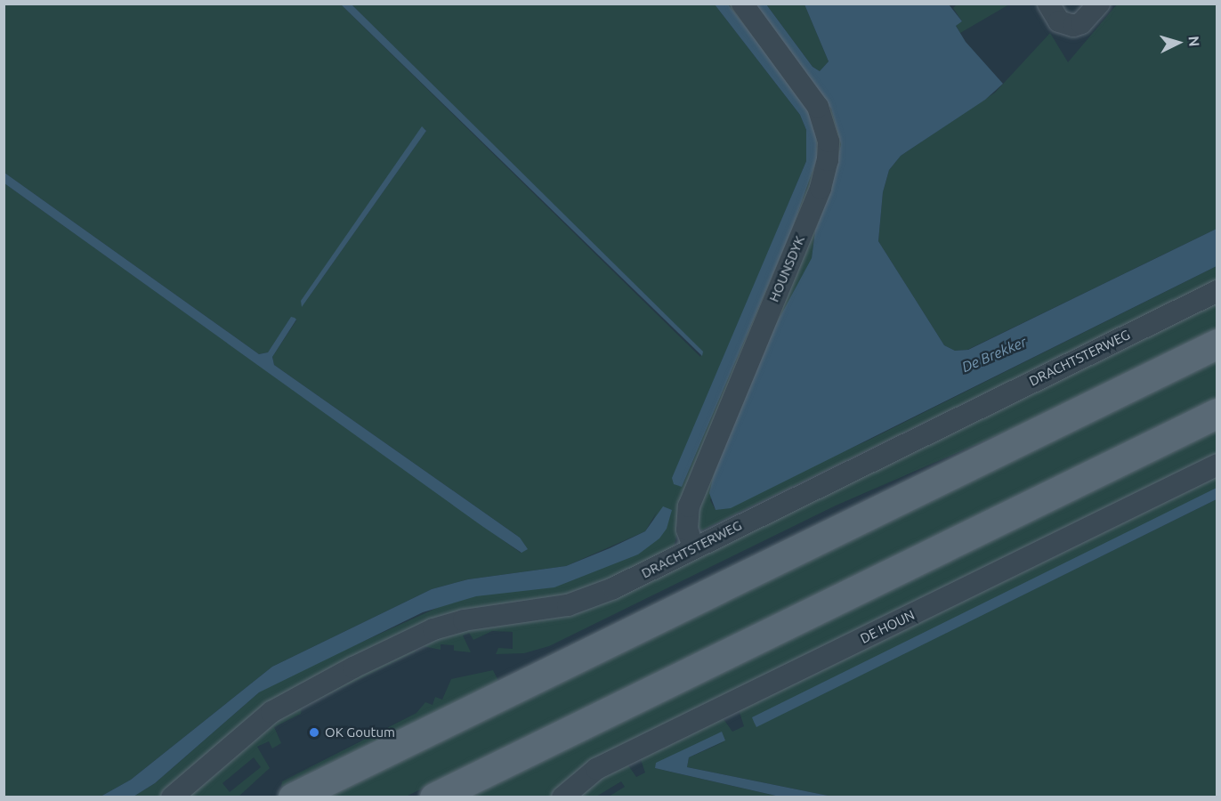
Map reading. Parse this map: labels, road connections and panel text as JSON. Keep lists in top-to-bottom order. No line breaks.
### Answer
{"streets":{"street":["HOUNSDYK","DRACHTSTERWEG","DE HOUN"]},"crossings":[["HOUNSDYK","DRACHTSTERWEG"]],"water":["De Brekker"],"places":["OK Goutum"],"north":"right"}
